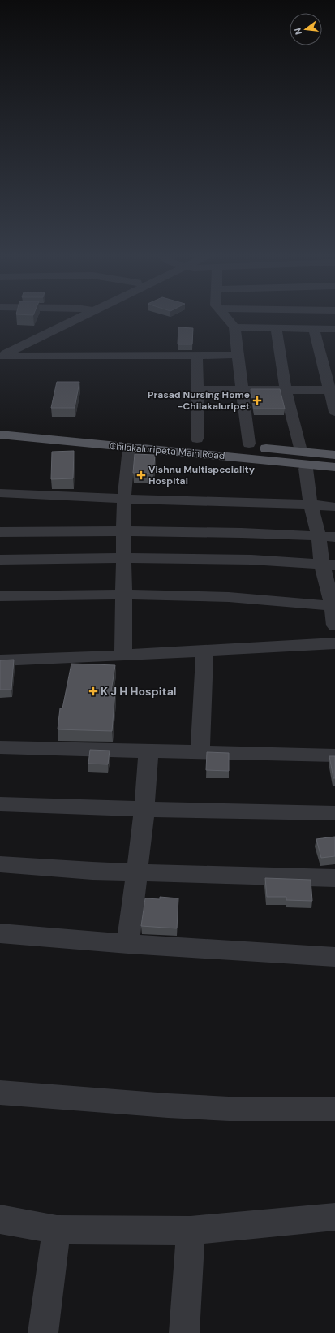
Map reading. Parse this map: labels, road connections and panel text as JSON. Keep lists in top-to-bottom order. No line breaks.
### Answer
{"streets":{"main road":["Chilakaluripeta Main Road"]},"places":{"health":["Prasad Nursing Home -Chilakaluripet","Vishnu Multispeciality Hospital","K J H Hospital"]},"north":"left"}
